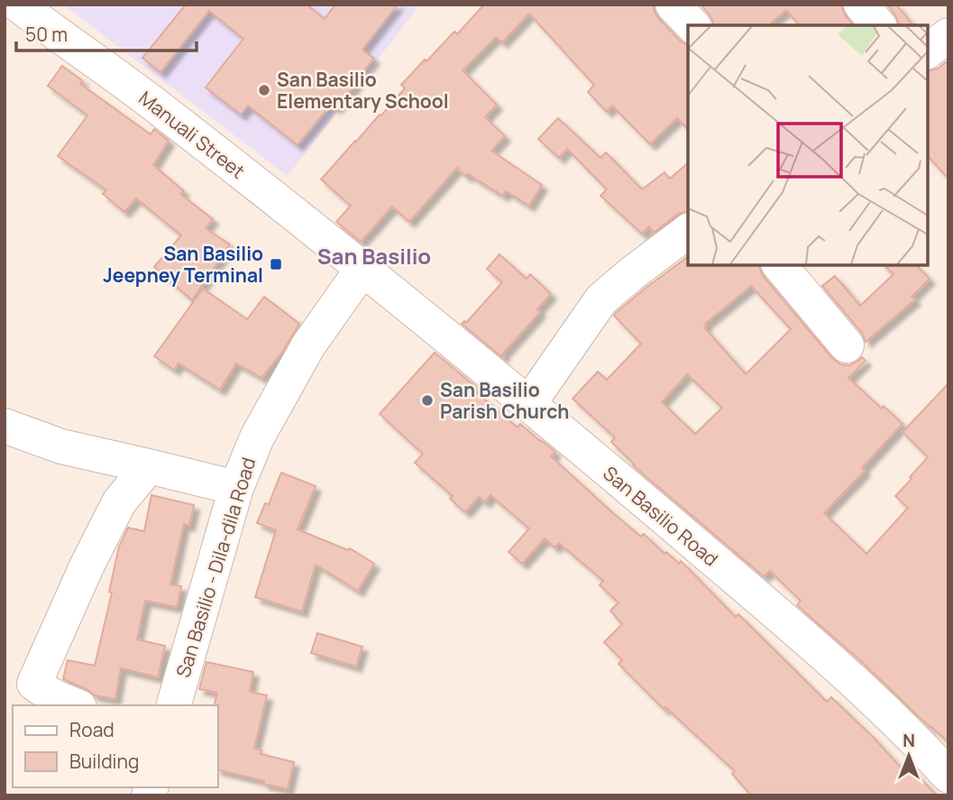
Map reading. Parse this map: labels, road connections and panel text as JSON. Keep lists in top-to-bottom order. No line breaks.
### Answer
{"streets":{"street":["Manuali Street","San Basilio Road","San Basilio - Dila-dila Road"]},"crossings":[["Manuali Street","San Basilio Road"],["Manuali Street","San Basilio - Dila-dila Road"],["San Basilio Road","San Basilio - Dila-dila Road"]],"districts":["San Basilio"],"places":{"other":["San Basilio Elementary School","San Basilio Parish Church"],"transit":["San Basilio Jeepney Terminal"]},"legend":["Road","Building"],"scale_bar":"50 m","north":"top"}
